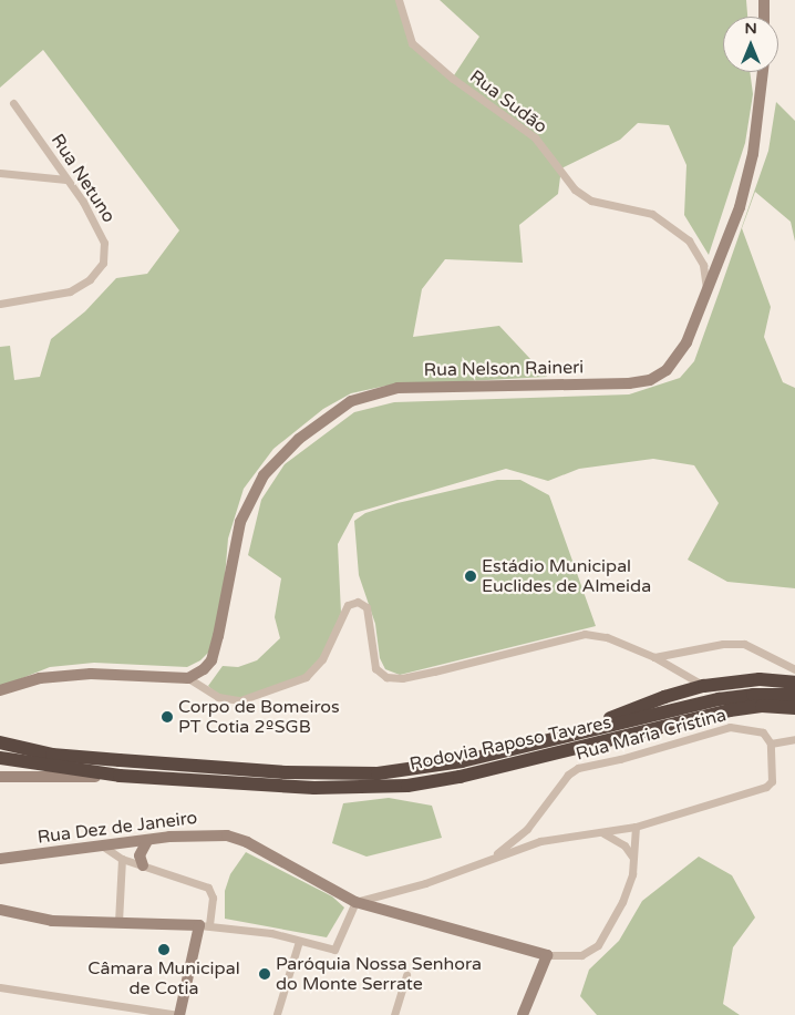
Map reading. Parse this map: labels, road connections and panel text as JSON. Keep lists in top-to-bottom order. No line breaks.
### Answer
{"streets":{"highway":["Rodovia Raposo Tavares"],"main road":["Rua Nelson Raineri","Rua Dez de Janeiro"],"street":["Rua Sudão","Rua Netuno","Rua Maria Cristina"]},"crossings":[["Rua Sudão","Rua Nelson Raineri"]],"places":["Estádio Municipal Euclides de Almeida","Corpo de Bomeiros PT Cotia 2ºSGB","Câmara Municipal de Cotia","Paróquia Nossa Senhora do Monte Serrate"],"north":"top"}
